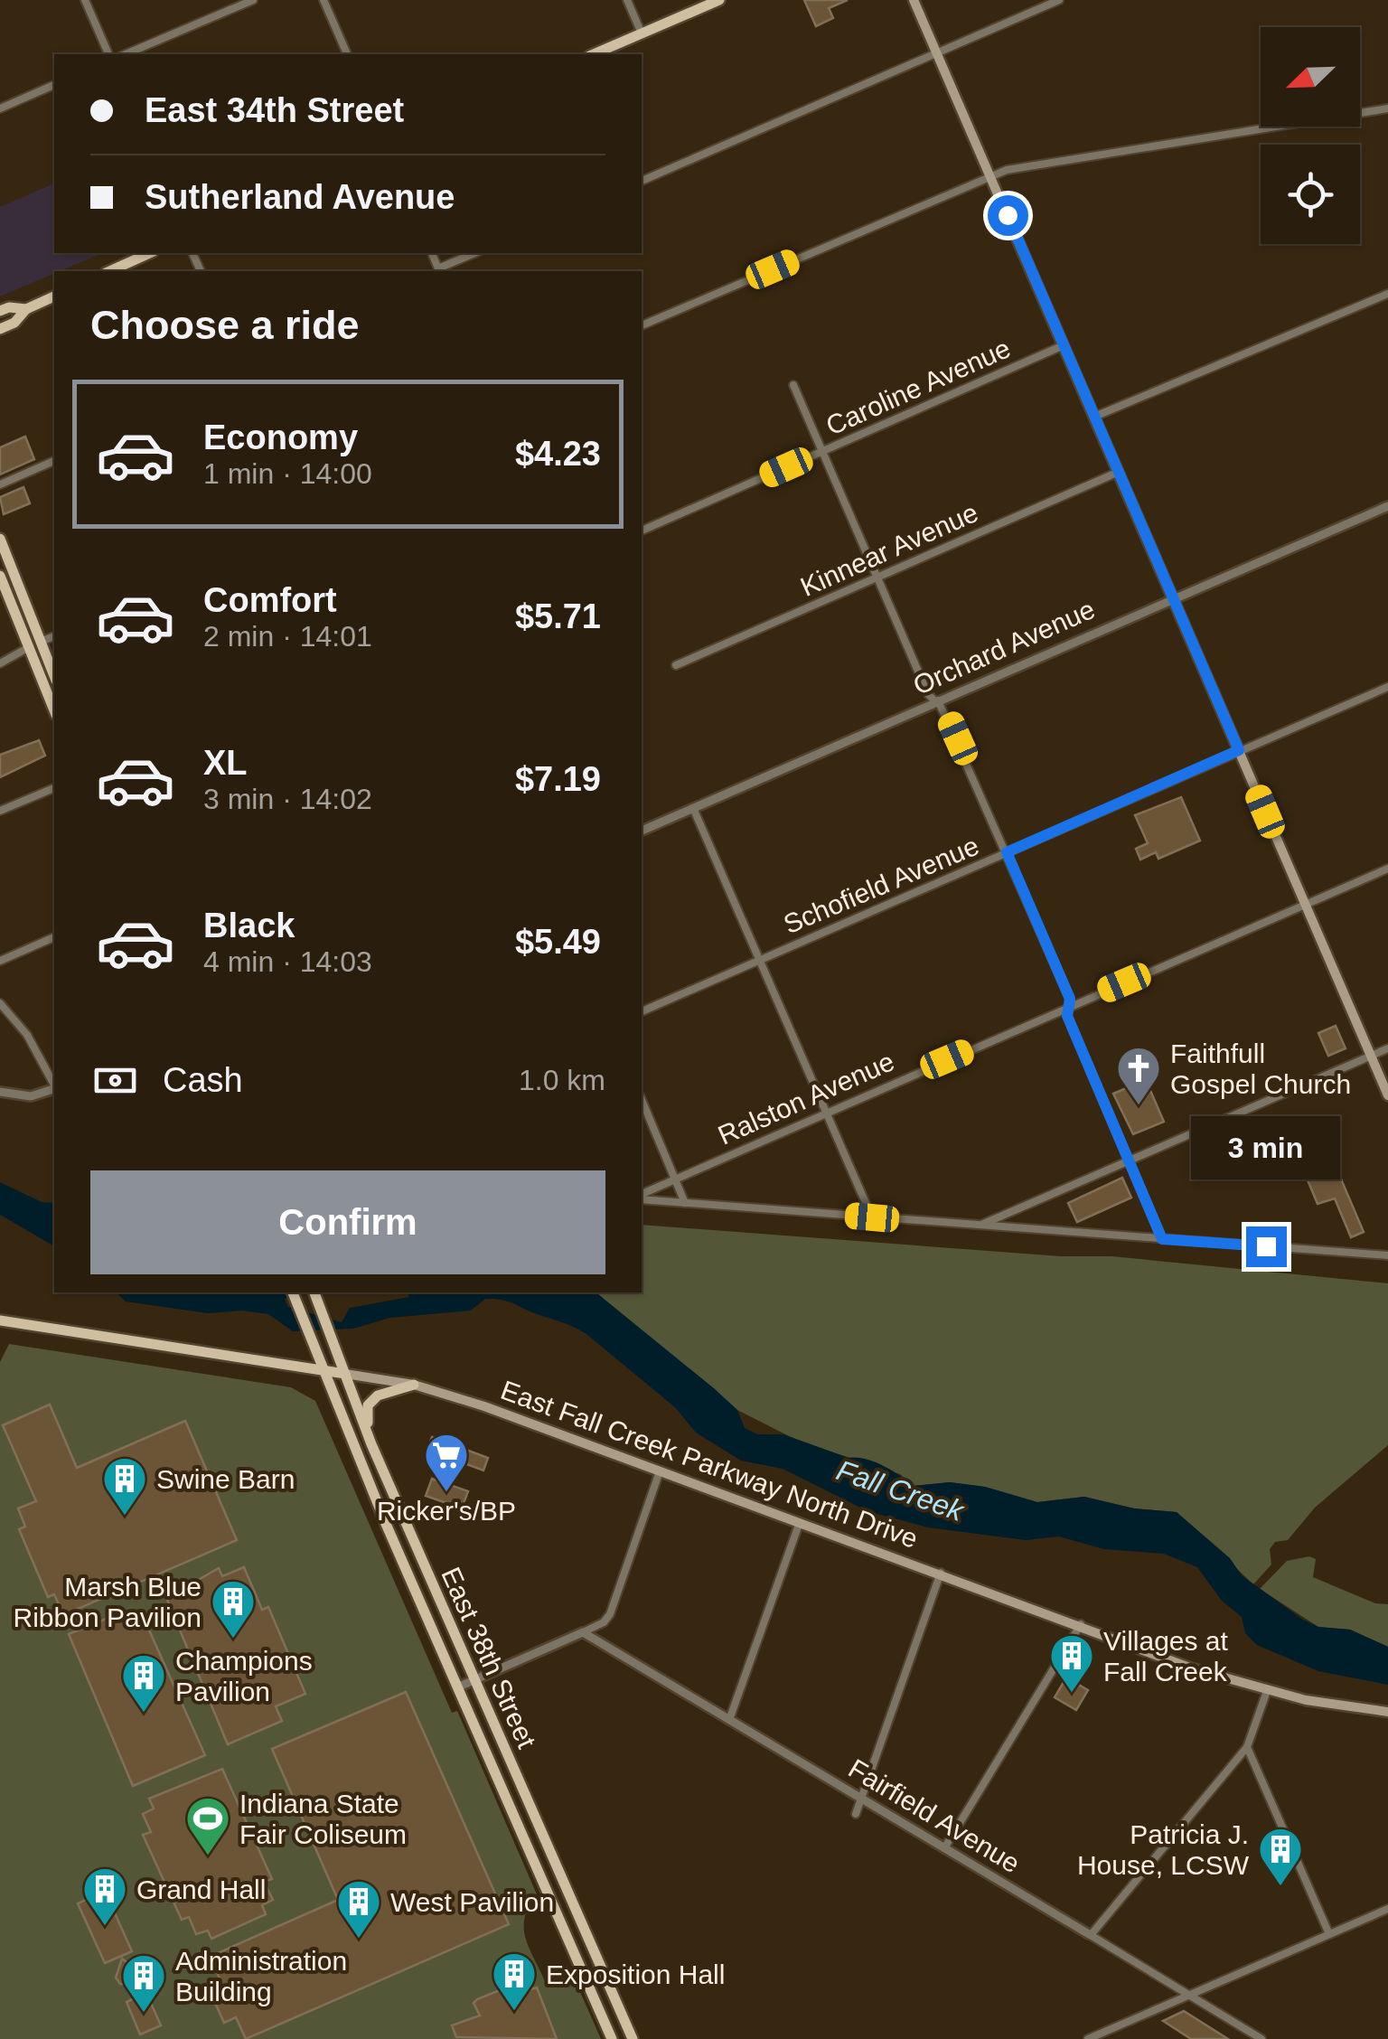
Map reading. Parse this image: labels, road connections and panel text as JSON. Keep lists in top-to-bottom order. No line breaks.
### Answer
{"streets":{"main road":["East Fall Creek Parkway North Drive","East 38th Street"],"street":["Caroline Avenue","Kinnear Avenue","Orchard Avenue","Schofield Avenue","Ralston Avenue","Fairfield Avenue"]},"crossings":[["East Fall Creek Parkway North Drive","East 38th Street"]],"water":["Fall Creek"],"places":{"church":["Faithfull Gospel Church"],"supermarket":["Ricker's/BP"],"building":["Swine Barn","Marsh Blue Ribbon Pavilion","Villages at Fall Creek","Champions Pavilion","Patricia J. House, LCSW","Grand Hall","West Pavilion","Exposition Hall","Administration Building"],"sports":["Indiana State Fair Coliseum"]},"north":"bottom left","page":{"banner":["East 34th Street","Sutherland Avenue"],"heading":"Choose a ride","list":[{"name":"Economy","note":"1 min · 14:00","value":"$4.23"},{"name":"Comfort","note":"2 min · 14:01","value":"$5.71"},{"name":"XL","note":"3 min · 14:02","value":"$7.19"},{"name":"Black","note":"4 min · 14:03","value":"$5.49"}],"pay":["Cash","1.0 km"],"bubble":"3 min","buttons":"Confirm"}}
